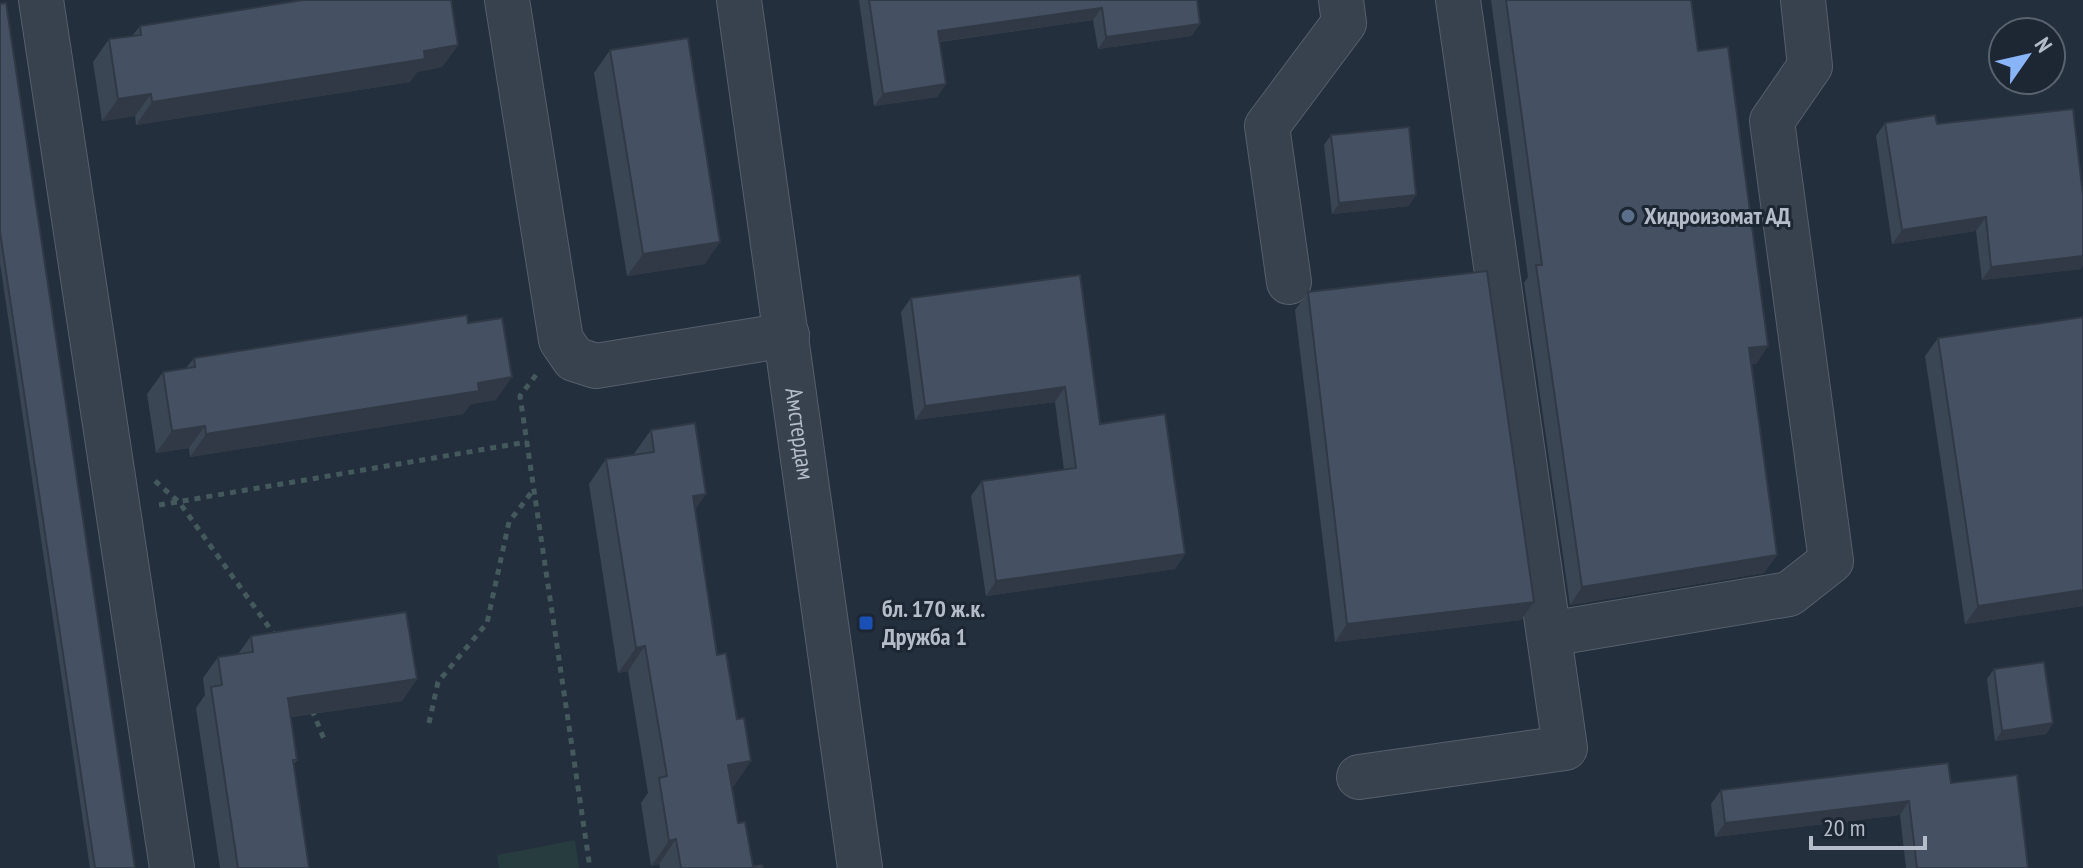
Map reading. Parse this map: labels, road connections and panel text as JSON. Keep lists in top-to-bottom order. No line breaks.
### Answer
{"streets":{"street":["Амстердам"]},"places":{"other":["Хидроизомат АД"],"transit":["бл. 170 ж.к. Дружба 1"]},"scale_bar":"20 m","north":"top right"}
